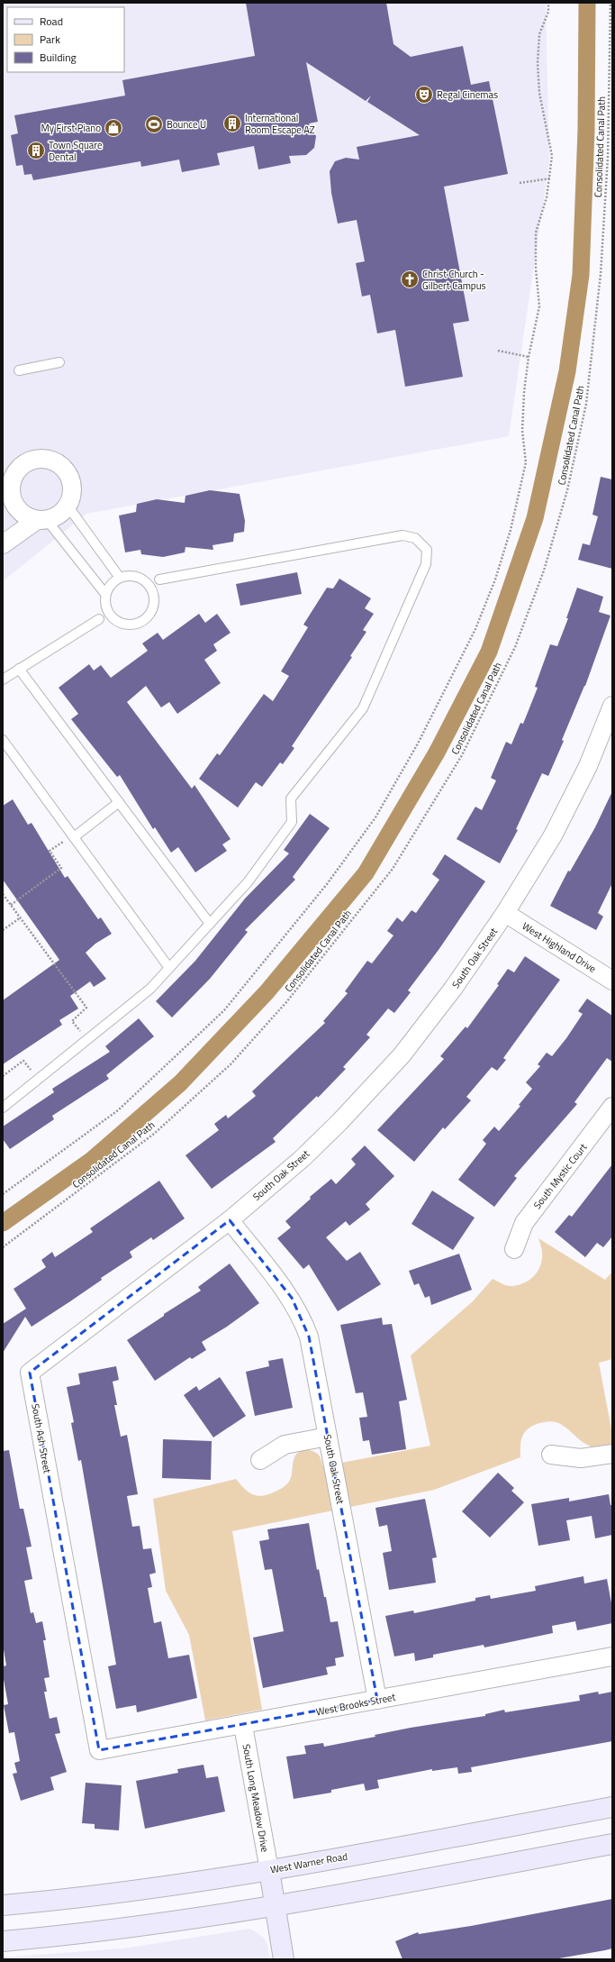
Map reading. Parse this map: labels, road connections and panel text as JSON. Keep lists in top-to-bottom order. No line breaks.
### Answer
{"streets":{"main road":["West Warner Road"],"street":["West Highland Drive","South Oak Street","South Mystic Court","South Ash Street","West Brooks Street","South Long Meadow Drive"],"path":["Consolidated Canal Path"]},"crossings":[["West Highland Drive","South Oak Street"],["South Oak Street","South Ash Street"],["South Oak Street","West Brooks Street"],["South Ash Street","West Brooks Street"],["West Brooks Street","South Long Meadow Drive"],["South Long Meadow Drive","West Warner Road"]],"places":{"theatre":["Regal Cinemas"],"building":["International Room Escape AZ","Town Square Dental"],"sports":["Bounce U"],"shop":["My First Piano"],"church":["Christ Church - Gilbert Campus"]},"legend":["Road","Park","Building"]}
